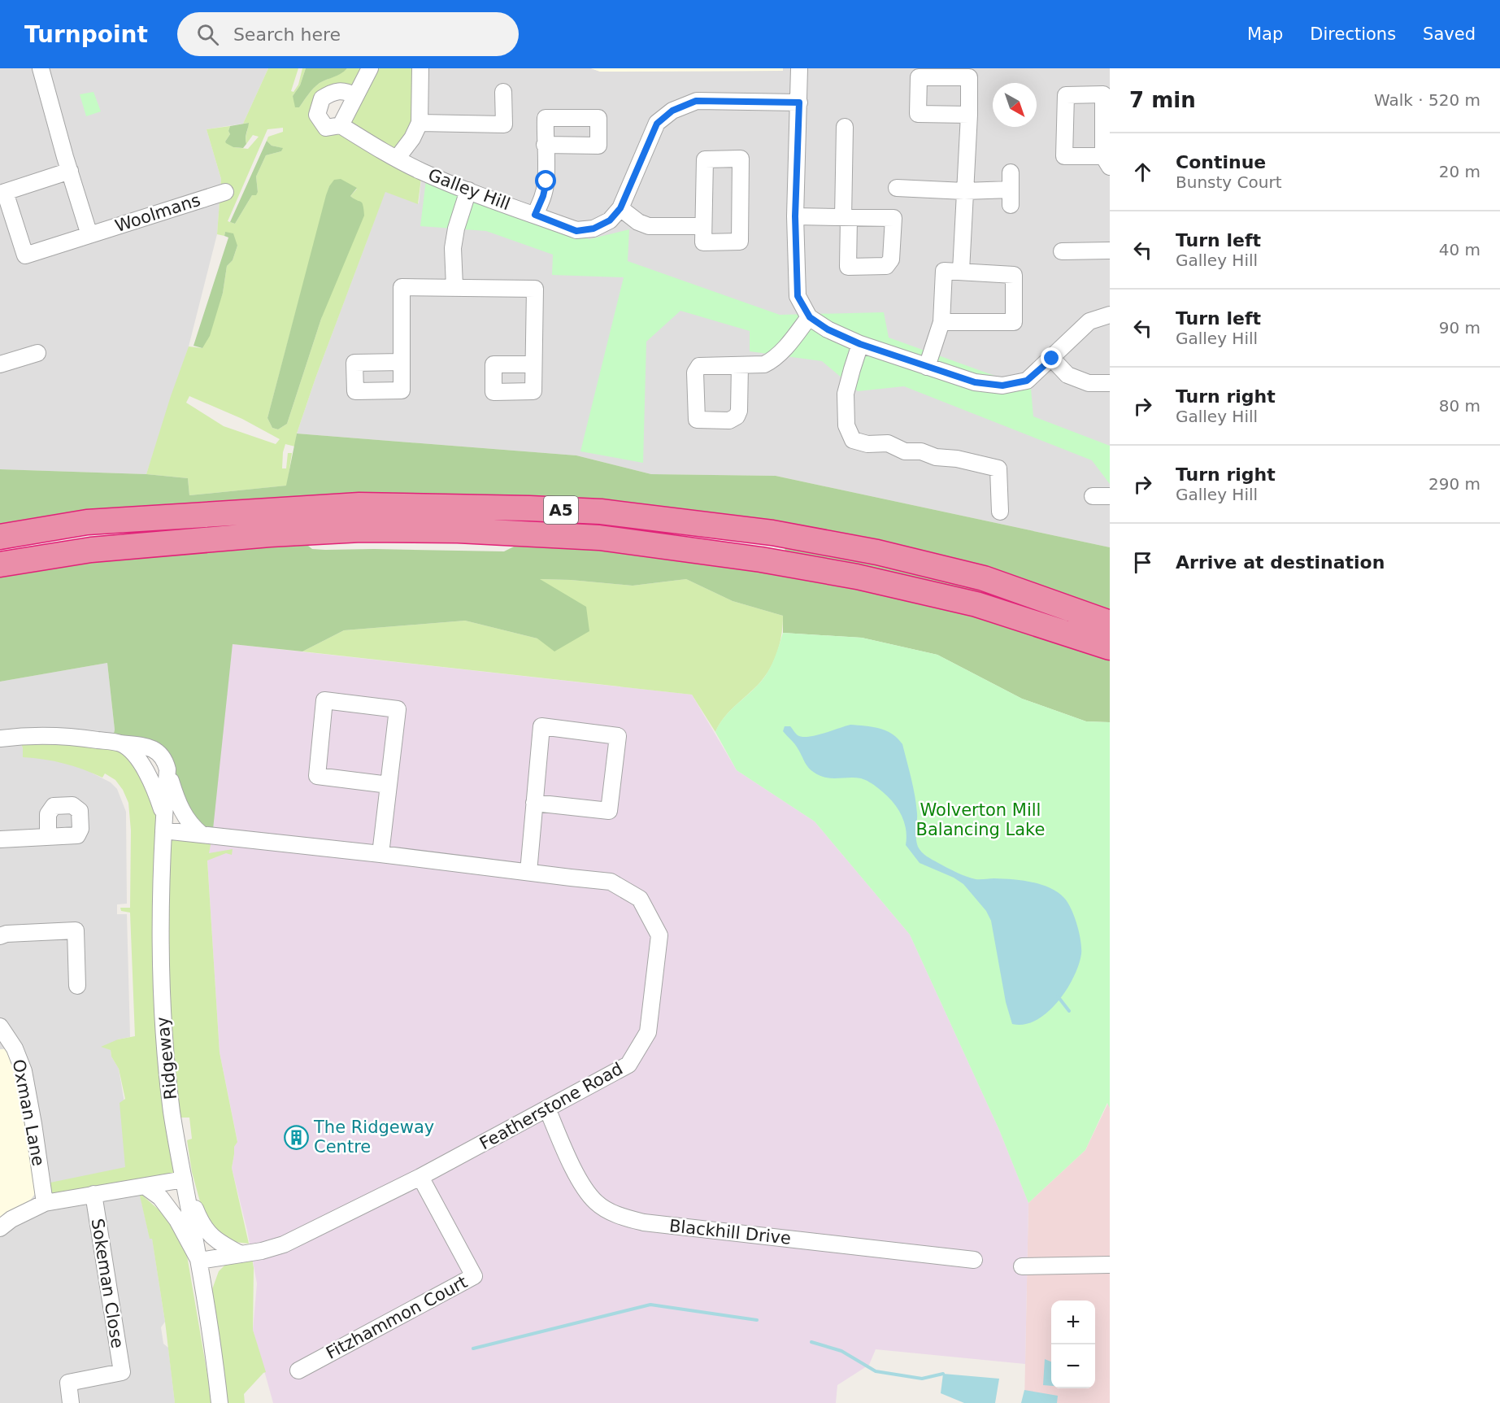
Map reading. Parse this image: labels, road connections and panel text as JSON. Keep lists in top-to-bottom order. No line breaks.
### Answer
{"streets":{"highway":["A5"],"street":["Galley Hill","Woolmans","Ridgeway","Featherstone Road","Oxman Lane","Blackhill Drive","Sokeman Close","Fitzhammon Court"]},"crossings":[["Ridgeway","Featherstone Road"],["Featherstone Road","Blackhill Drive"],["Featherstone Road","Fitzhammon Court"]],"parks":["Wolverton Mill Balancing Lake"],"places":{"building":["The Ridgeway Centre"]},"north":"bottom right","page":{"header":"Turnpoint","search":"Search here","nav":["Map","Directions","Saved"],"heading":["7 min","Walk · 520 m"],"list":[["Continue","Bunsty Court","20 m"],["Turn left","Galley Hill","40 m"],["Turn left","Galley Hill","90 m"],["Turn right","Galley Hill","80 m"],["Turn right","Galley Hill","290 m"],"Arrive at destination"],"map_buttons":["+","−"]}}
